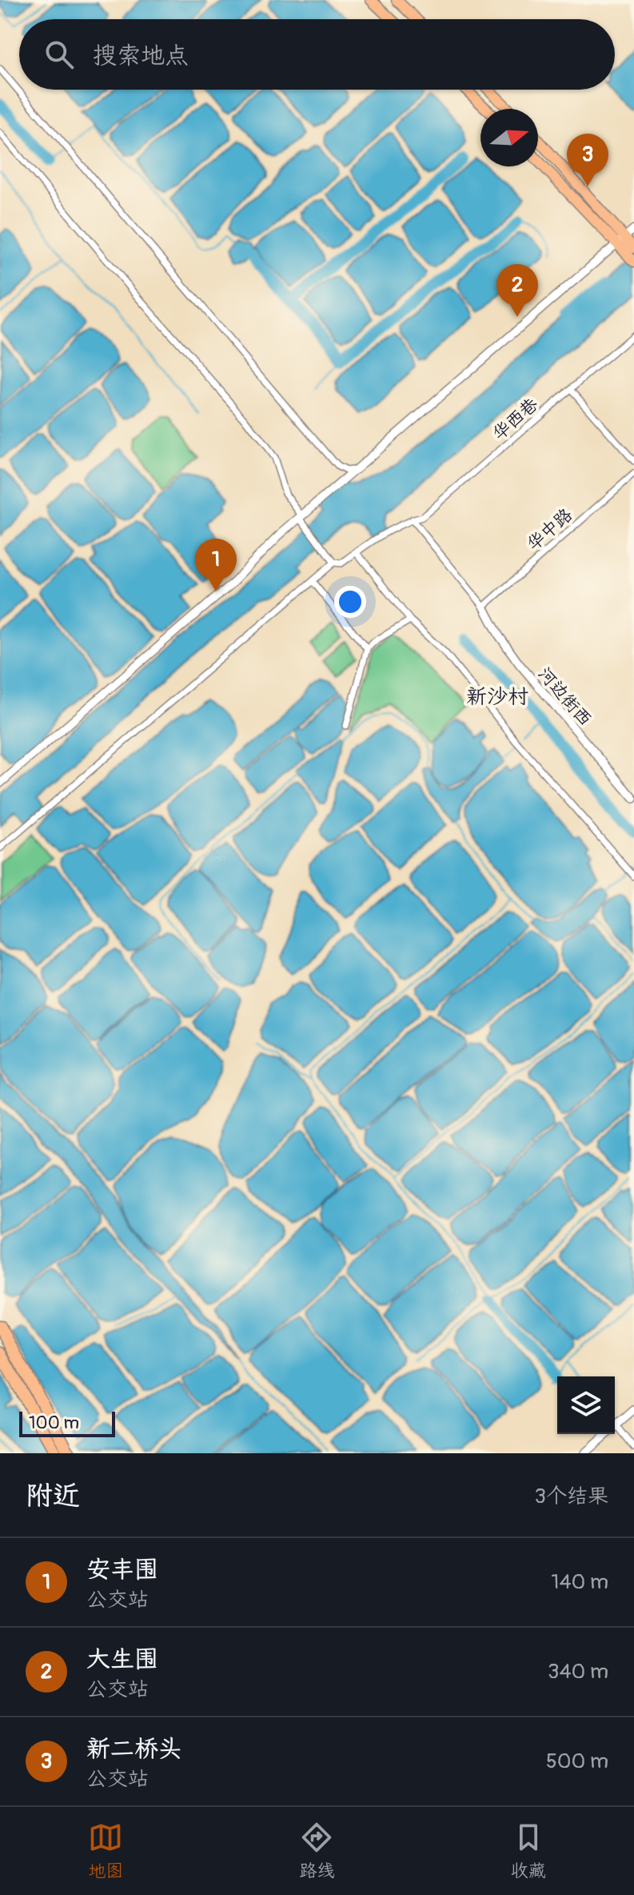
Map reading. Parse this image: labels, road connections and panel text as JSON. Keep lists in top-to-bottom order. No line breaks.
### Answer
{"streets":{"street":["华西巷","华中路","河边街西"]},"crossings":[["华中路","河边街西"]],"districts":["新沙村"],"scale_bar":"100 m","north":"right","page":{"search":"搜索地点","pins":["3","2","1"],"scale":"100 m","heading":["附近","3个结果"],"list":[{"mark":"1","name":"安丰围","note":"公交站","value":"140 m"},{"mark":"2","name":"大生围","note":"公交站","value":"340 m"},{"mark":"3","name":"新二桥头","note":"公交站","value":"500 m"}],"nav":["地图","路线","收藏"]}}
